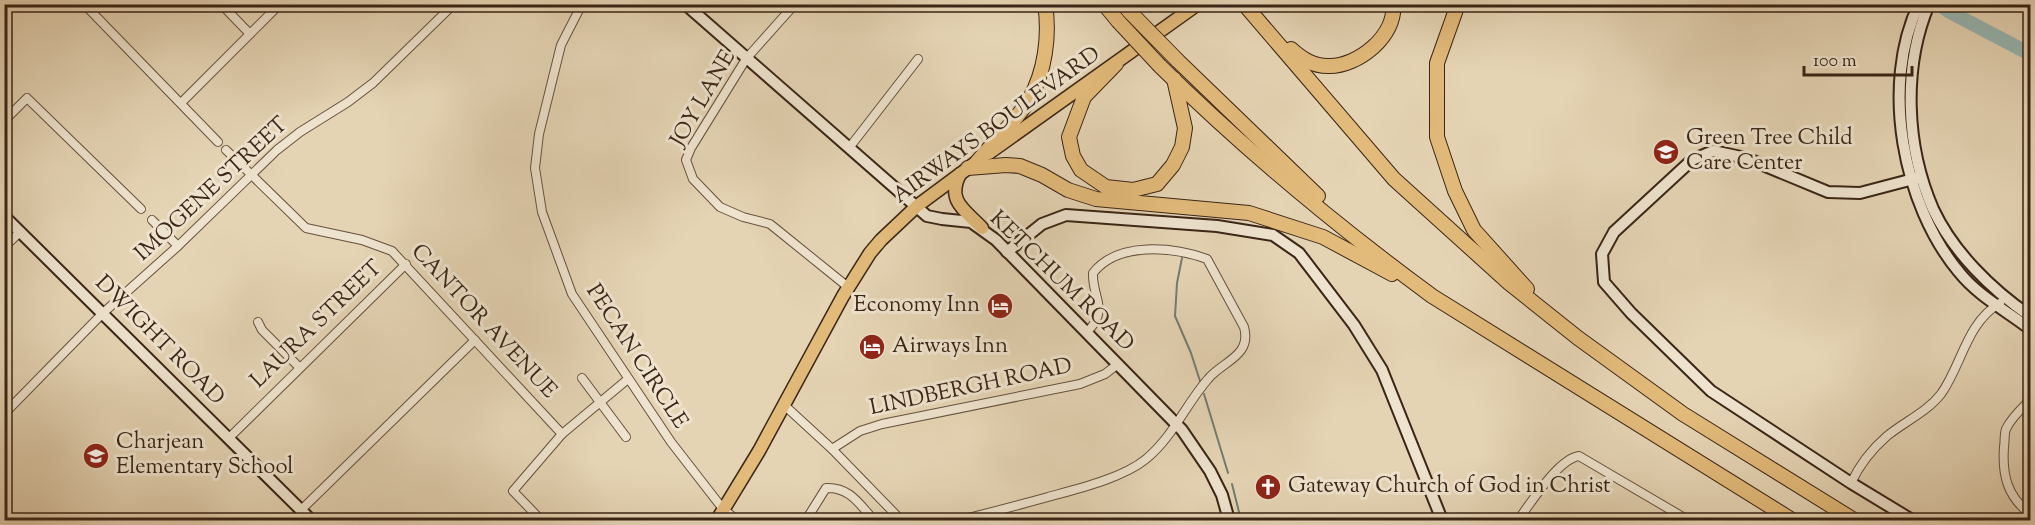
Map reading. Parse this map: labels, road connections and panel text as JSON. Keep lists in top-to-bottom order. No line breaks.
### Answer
{"streets":{"main road":["AIRWAYS BOULEVARD"],"street":["JOY LANE","IMOGENE STREET","KETCHUM ROAD","CANTOR AVENUE","LAURA STREET","DWIGHT ROAD","PECAN CIRCLE","LINDBERGH ROAD"]},"crossings":[["JOY LANE","AIRWAYS BOULEVARD"],["JOY LANE","KETCHUM ROAD"],["AIRWAYS BOULEVARD","KETCHUM ROAD"],["AIRWAYS BOULEVARD","PECAN CIRCLE"],["IMOGENE STREET","CANTOR AVENUE"],["IMOGENE STREET","DWIGHT ROAD"],["KETCHUM ROAD","LINDBERGH ROAD"],["CANTOR AVENUE","LAURA STREET"],["LAURA STREET","DWIGHT ROAD"]],"places":{"school or university":["Green Tree Child Care Center","Charjean Elementary School"],"hotel":["Economy Inn","Airways Inn"],"church":["Gateway Church of God in Christ"]},"scale_bar":"100 m"}
